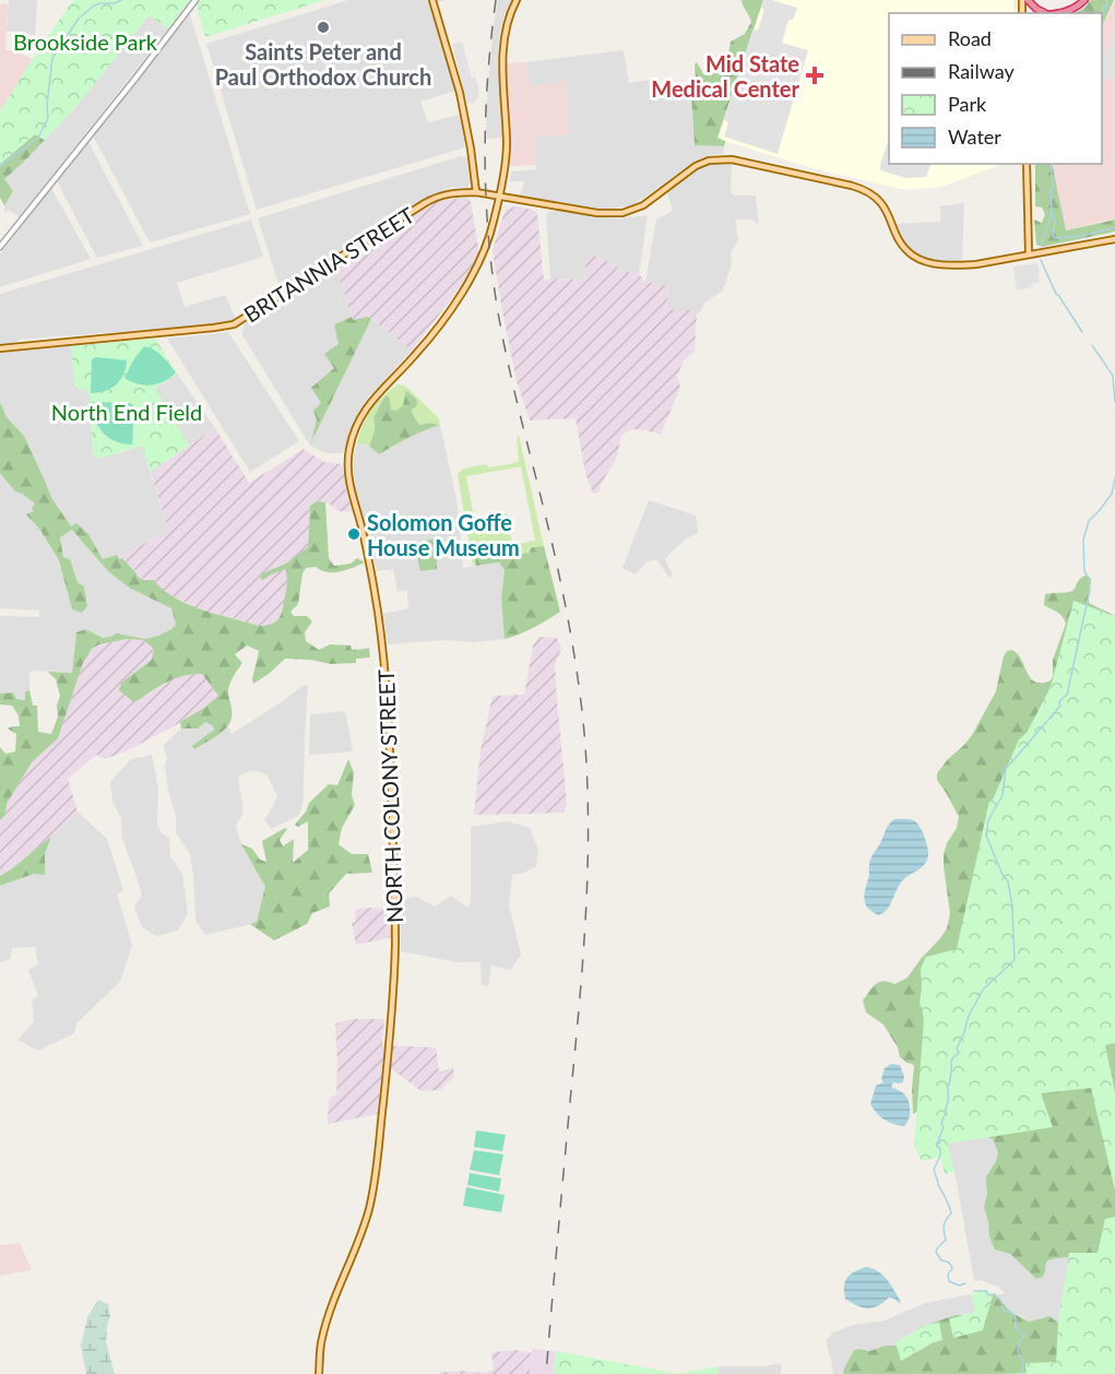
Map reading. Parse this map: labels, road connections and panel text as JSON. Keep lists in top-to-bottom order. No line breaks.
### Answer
{"streets":{"main road":["BRITANNIA STREET","NORTH COLONY STREET"]},"crossings":[["BRITANNIA STREET","NORTH COLONY STREET"]],"parks":["Brookside Park","North End Field"],"places":{"other":["Saints Peter and Paul Orthodox Church","Solomon Goffe House Museum"],"health":["Mid State Medical Center"]},"legend":["Road","Railway","Park","Water"]}
